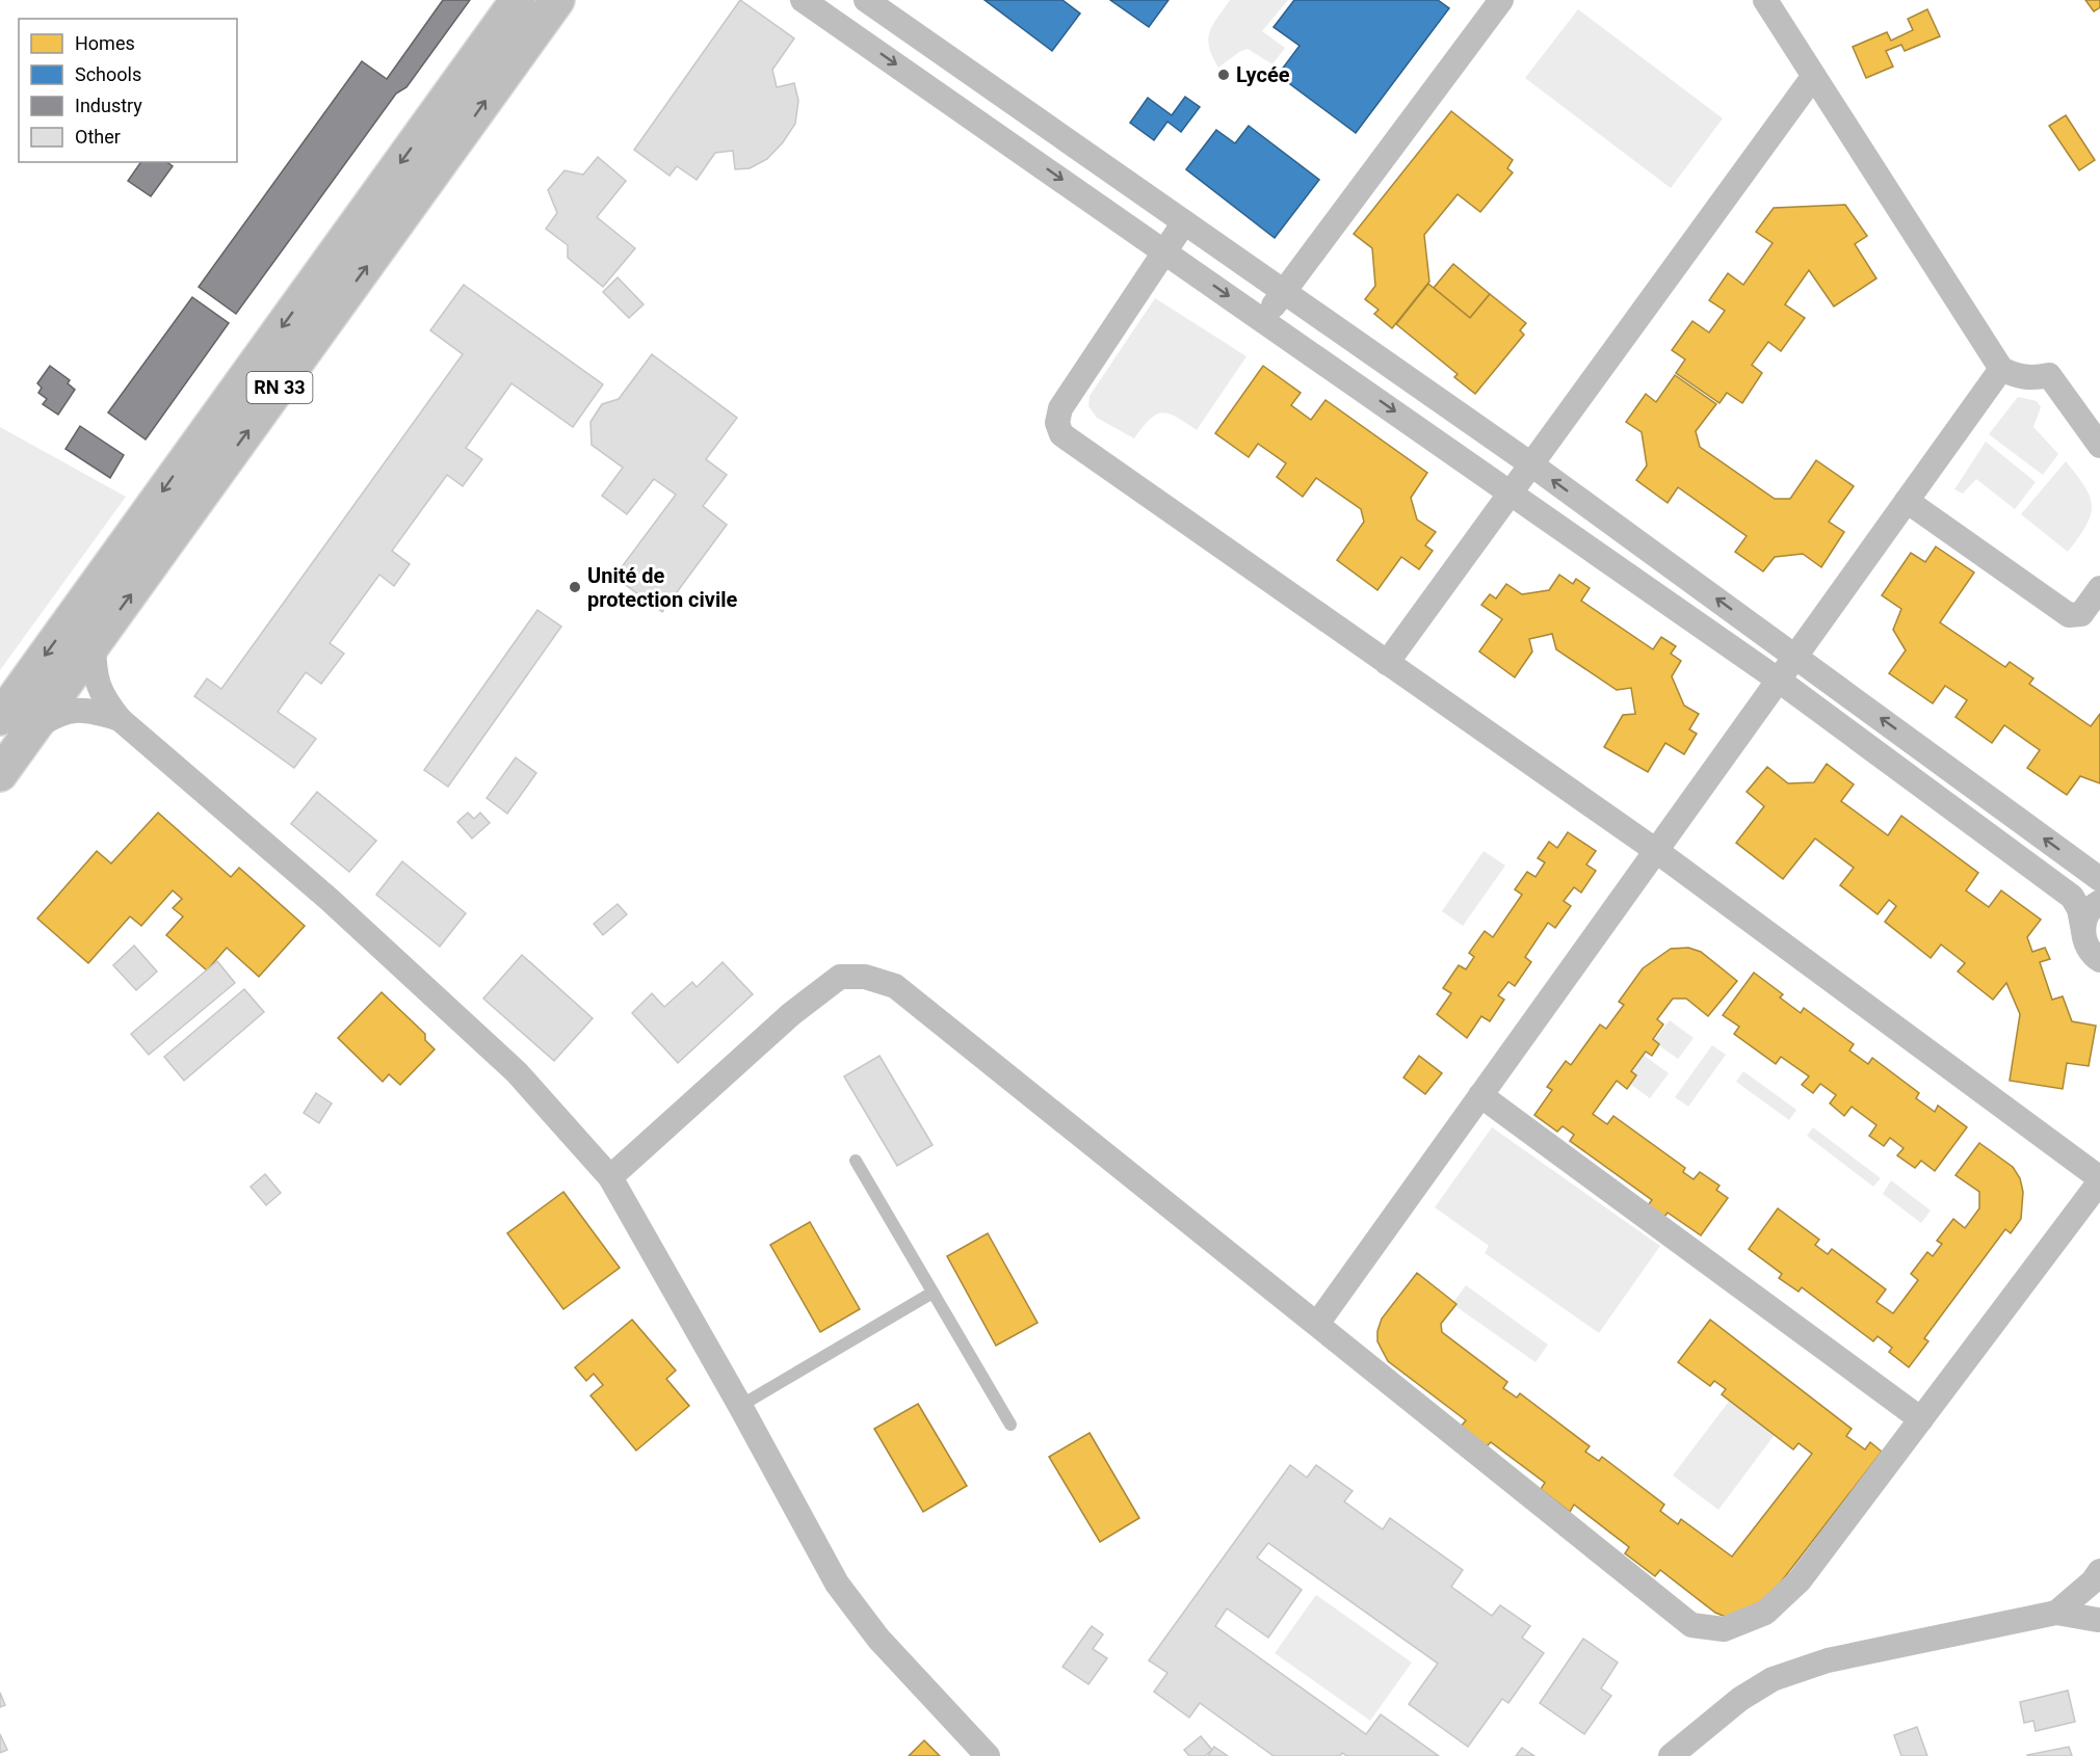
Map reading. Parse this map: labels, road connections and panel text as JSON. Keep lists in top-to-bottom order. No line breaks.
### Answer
{"streets":{"highway":["RN 33"]},"places":["Lycée","Unité de protection civile"],"legend":["Homes","Schools","Industry","Other"]}
